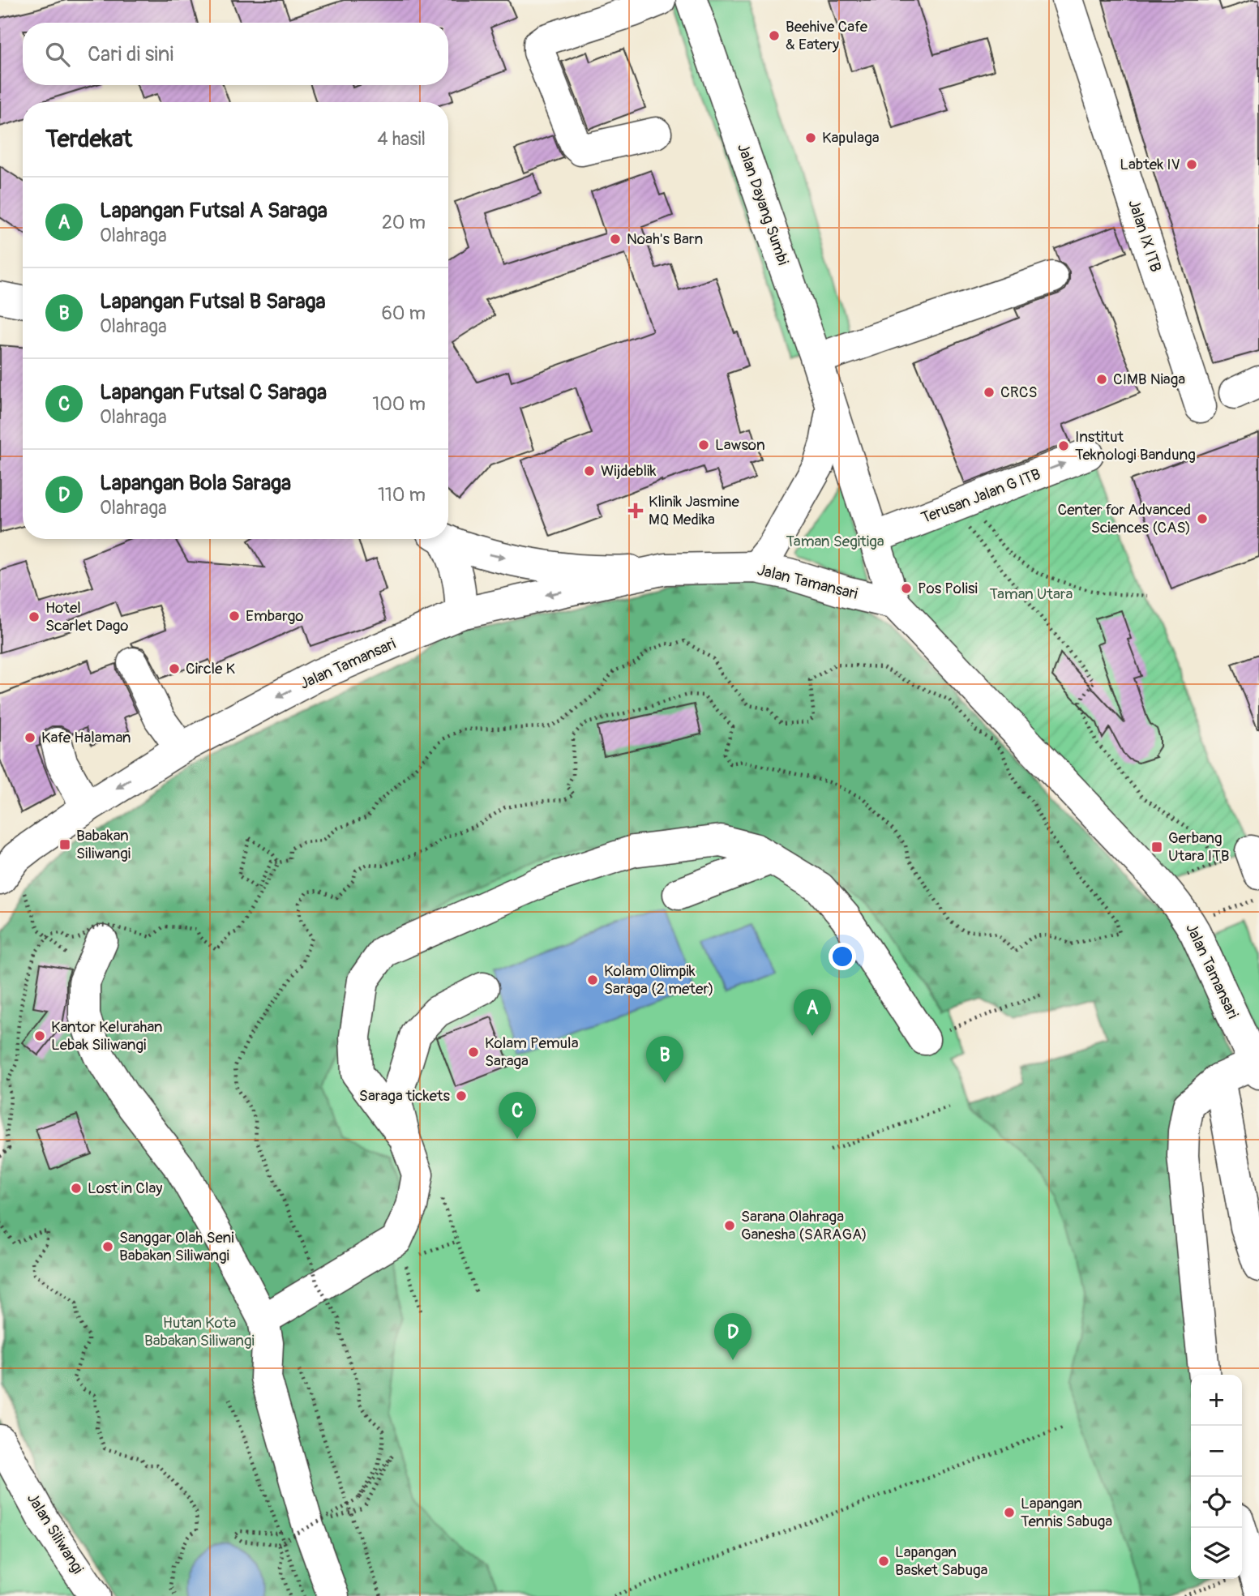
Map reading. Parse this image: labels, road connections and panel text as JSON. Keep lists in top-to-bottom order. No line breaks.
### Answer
{"streets":{"main road":["Jalan Dayang Sumbi","Jalan IX ITB","Terusan Jalan G ITB","Jalan Tamansari","Jalan Siliwangi"]},"crossings":[["Jalan Dayang Sumbi","Terusan Jalan G ITB"],["Jalan Dayang Sumbi","Jalan Tamansari"]],"one_way":["Jalan Tamansari"],"parks":["Taman Segitiga","Taman Utara","Hutan Kota Babakan Siliwangi"],"places":{"other":["Beehive Cafe & Eatery","Kapulaga","Labtek IV","Noah's Barn","CIMB Niaga","CRCS","Lawson","Institut Teknologi Bandung","Wijdeblik","Center for Advanced Sciences (CAS)","Pos Polisi","Embargo","Hotel Scarlet Dago","Circle K","Kafe Halaman","Kolam Olimpik Saraga (2 meter)","Kantor Kelurahan Lebak Siliwangi","Kolam Pemula Saraga","Saraga tickets","Lost in Clay","Sarana Olahraga Ganesha (SARAGA)","Sanggar Olah Seni Babakan Siliwangi","Lapangan Tennis Sabuga","Lapangan Basket Sabuga"],"health":["Klinik Jasmine MQ Medika"],"transit":["Babakan Siliwangi","Gerbang Utara ITB"]},"page":{"search":"Cari di sini","heading":["Terdekat","4 hasil"],"list":[{"mark":"A","name":"Lapangan Futsal A Saraga","note":"Olahraga","value":"20 m"},{"mark":"B","name":"Lapangan Futsal B Saraga","note":"Olahraga","value":"60 m"},{"mark":"C","name":"Lapangan Futsal C Saraga","note":"Olahraga","value":"100 m"},{"mark":"D","name":"Lapangan Bola Saraga","note":"Olahraga","value":"110 m"}],"pins":["A","B","C","D"],"map_buttons":["+","−"]}}
